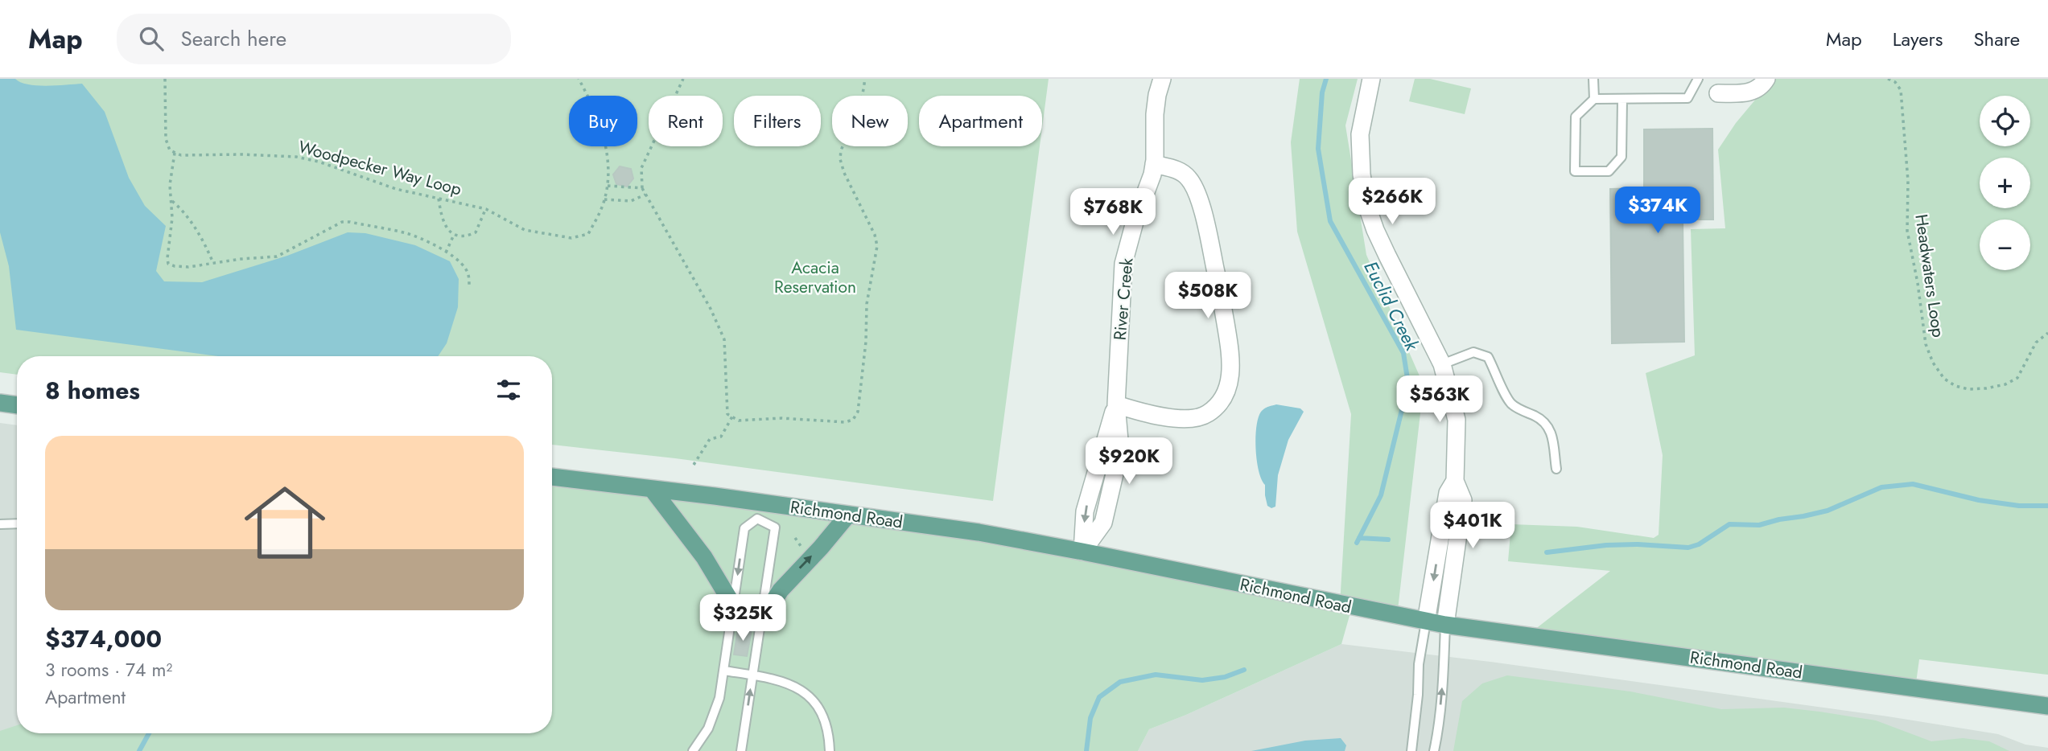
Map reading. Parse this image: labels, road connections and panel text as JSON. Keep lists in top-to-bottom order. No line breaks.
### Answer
{"streets":{"main road":["Richmond Road"],"street":["River Creek"],"path":["Woodpecker Way Loop","Headwaters Loop"]},"crossings":[["River Creek","Richmond Road"]],"water":["Euclid Creek"],"parks":["Acacia Reservation"],"page":{"header":"Map","search":"Search here","nav":["Map","Layers","Share"],"map_buttons":["+","−"],"chip":["Buy","Rent","Filters","New","Apartment"],"price":["$266K","$374K","$768K","$508K","$563K","$920K","$401K","$325K"],"heading":"8 homes","list":[{"name":"$374,000","note":"3 rooms · 74 m² · Apartment"}]}}
